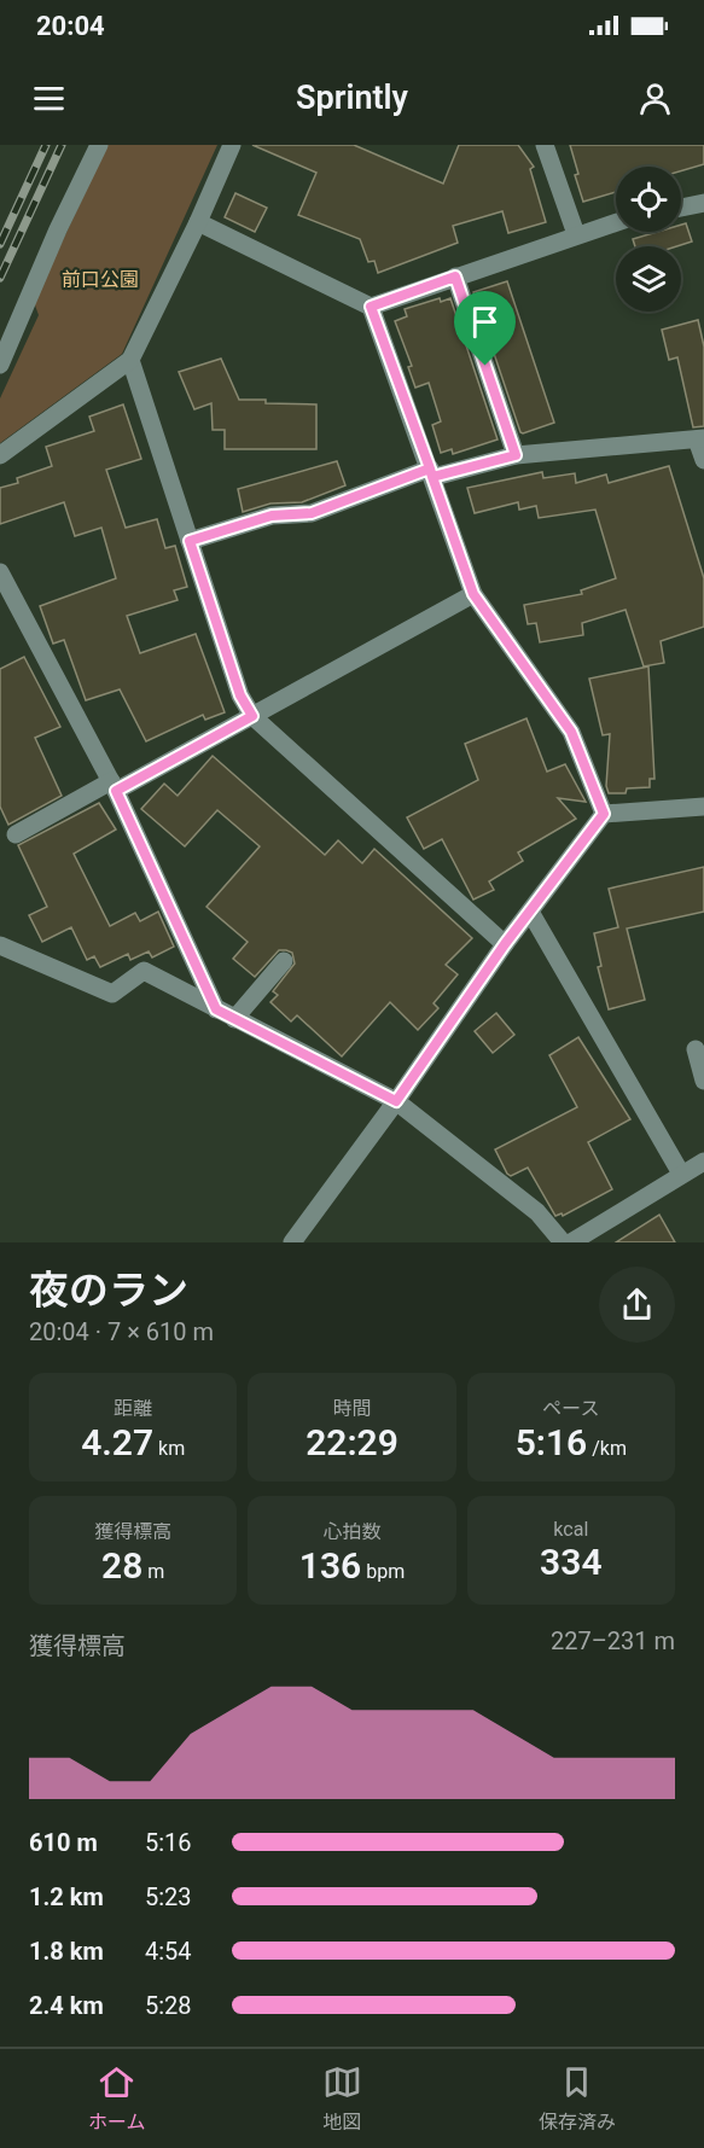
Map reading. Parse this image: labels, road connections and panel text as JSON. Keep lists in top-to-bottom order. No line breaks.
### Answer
{"parks":["前口公園"],"page":{"status":"20:04","header":"Sprintly","heading":["夜のラン","20:04 · 7 × 610 m"],"stats":[["距離","4.27 km"],["時間","22:29"],["ペース","5:16 /km"],["獲得標高","28 m"],["心拍数","136 bpm"],["kcal","334"]],"chart":["獲得標高","227–231 m"],"list":[{"name":"610 m","note":"5:16"},{"name":"1.2 km","note":"5:23"},{"name":"1.8 km","note":"4:54"},{"name":"2.4 km","note":"5:28"}],"tabs":["ホーム","地図","保存済み"]}}
